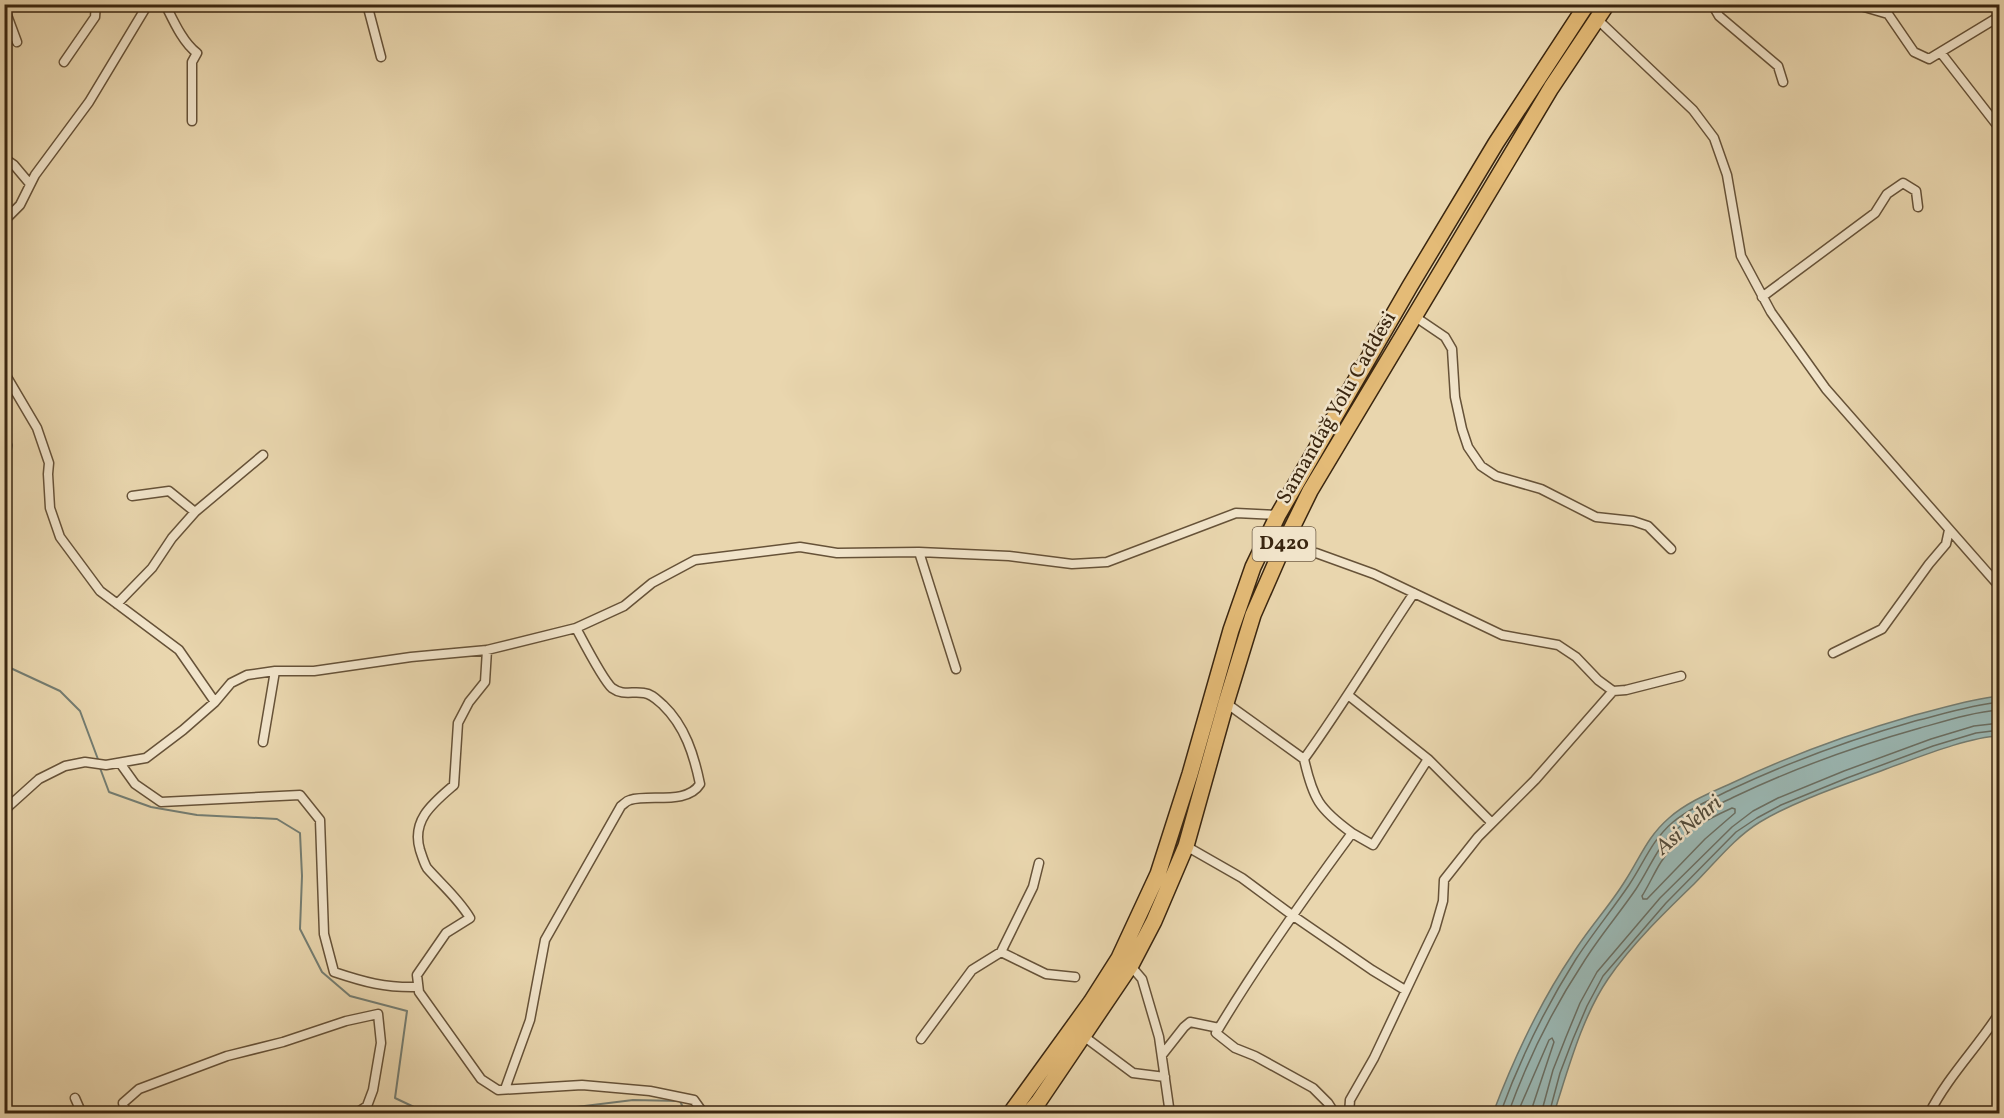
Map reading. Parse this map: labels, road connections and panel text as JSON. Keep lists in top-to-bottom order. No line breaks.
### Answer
{"streets":{"highway":["Samandağ Yolu Caddesi","D420"]},"water":["Asi Nehri"]}
